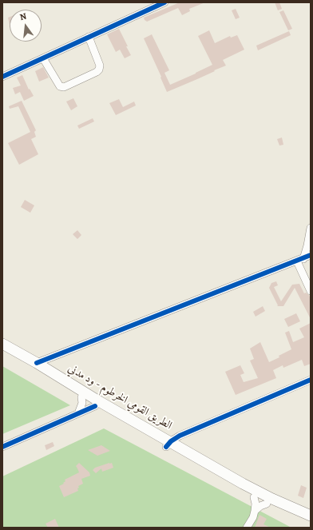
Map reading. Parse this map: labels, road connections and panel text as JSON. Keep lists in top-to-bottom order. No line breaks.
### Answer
{"streets":{"highway":["الطريق القومي الخرطوم - ود مدني"]},"north":"top"}
